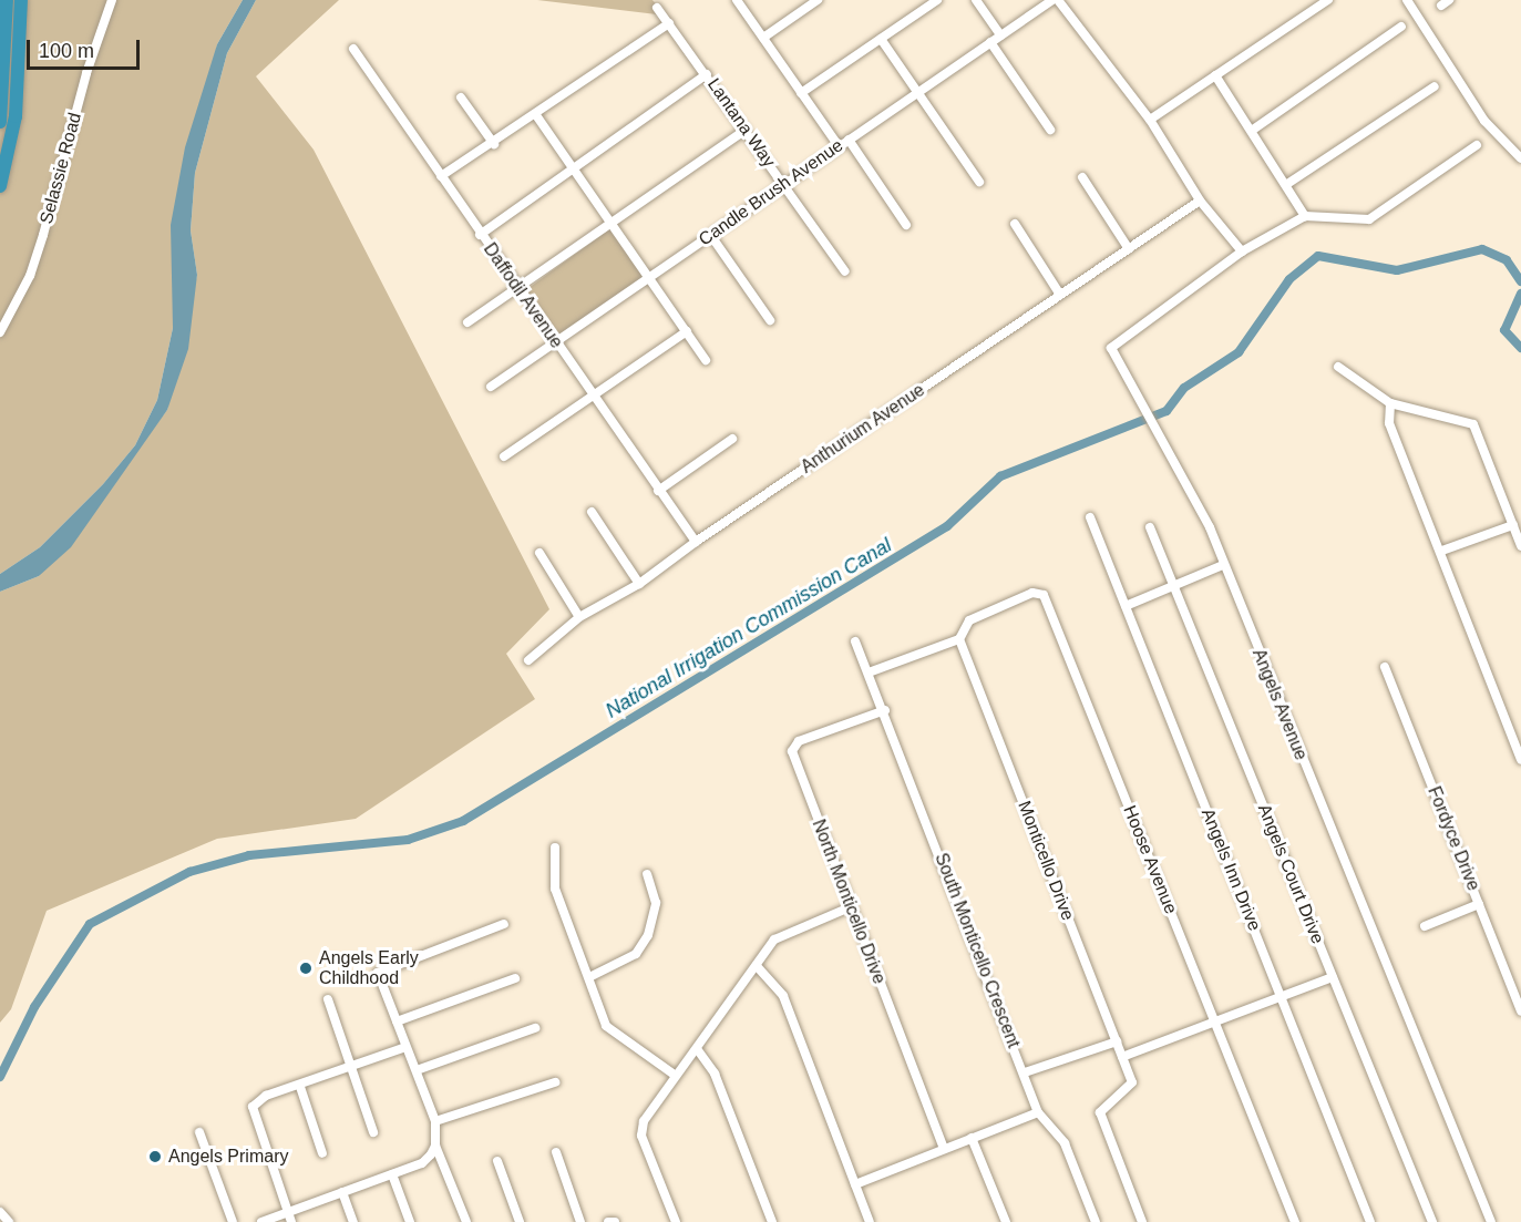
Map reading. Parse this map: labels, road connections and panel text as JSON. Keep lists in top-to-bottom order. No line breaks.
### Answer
{"streets":{"street":["Lantana Way","Selassie Road","Candle Brush Avenue","Daffodil Avenue","Anthurium Avenue","Angels Avenue","Fordyce Drive","Hoose Avenue","Monticello Drive","Angels Inn Drive","Angels Court Drive","North Monticello Drive","South Monticello Crescent"]},"crossings":[["Lantana Way","Candle Brush Avenue"],["Candle Brush Avenue","Daffodil Avenue"],["Daffodil Avenue","Anthurium Avenue"],["Hoose Avenue","Monticello Drive"],["North Monticello Drive","South Monticello Crescent"]],"water":["National Irrigation Commission Canal"],"places":["Angels Early Childhood","Angels Primary"],"scale_bar":"100 m"}
